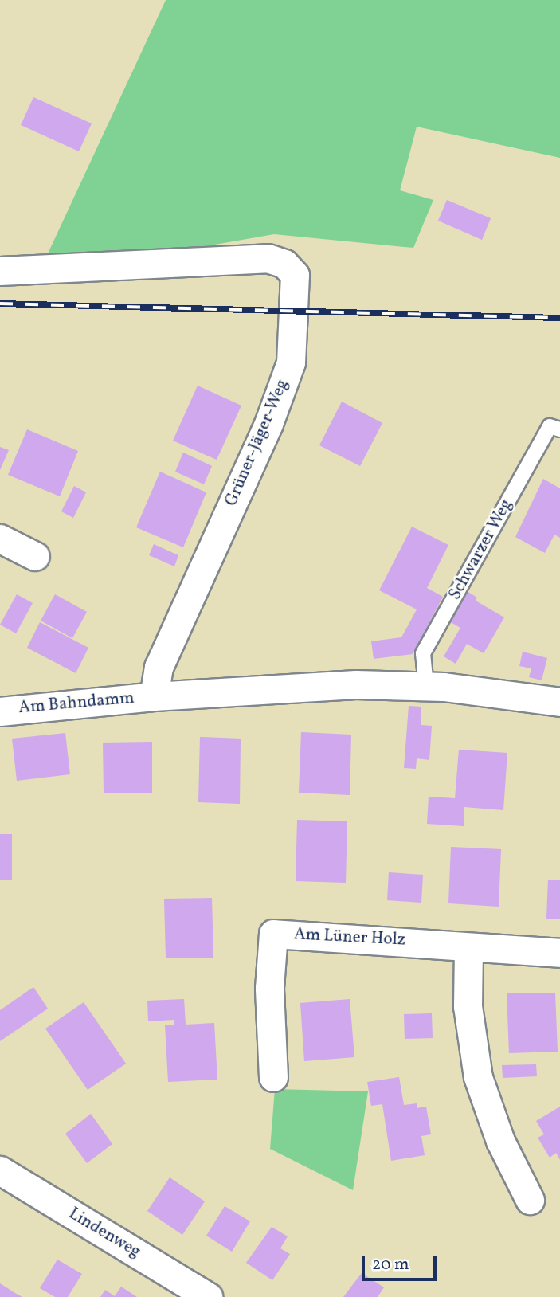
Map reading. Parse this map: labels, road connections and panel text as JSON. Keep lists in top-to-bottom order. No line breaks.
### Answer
{"streets":{"street":["Grüner-Jäger-Weg","Am Bahndamm","Am Lüner Holz","Lindenweg"],"lane":["Schwarzer Weg"]},"crossings":[["Grüner-Jäger-Weg","Am Bahndamm"]],"scale_bar":"20 m"}
